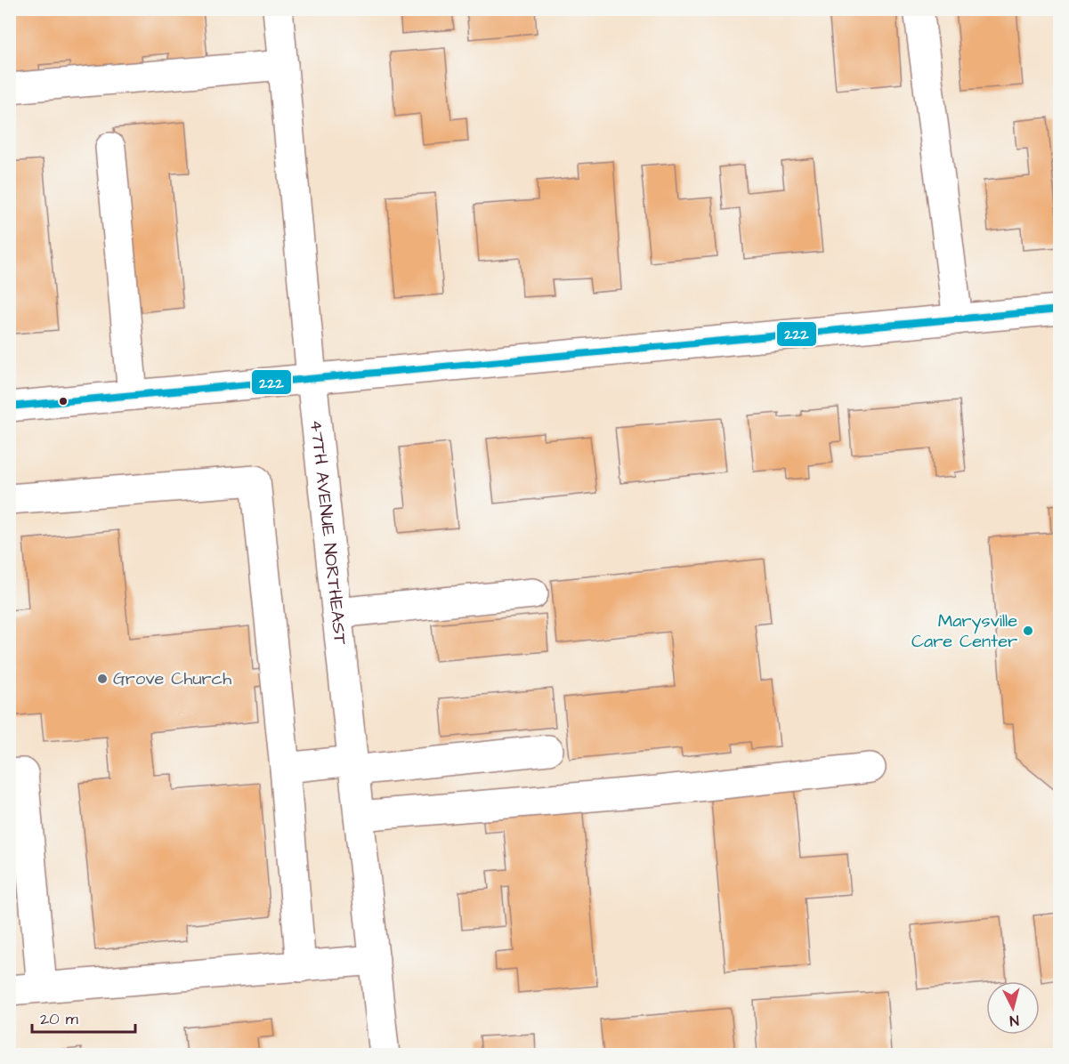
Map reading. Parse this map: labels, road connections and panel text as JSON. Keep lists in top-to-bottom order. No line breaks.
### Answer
{"streets":{"street":["47TH AVENUE NORTHEAST"]},"places":["Marysville Care Center","Grove Church"],"lines":["transit line 222"],"scale_bar":"20 m","north":"bottom"}
